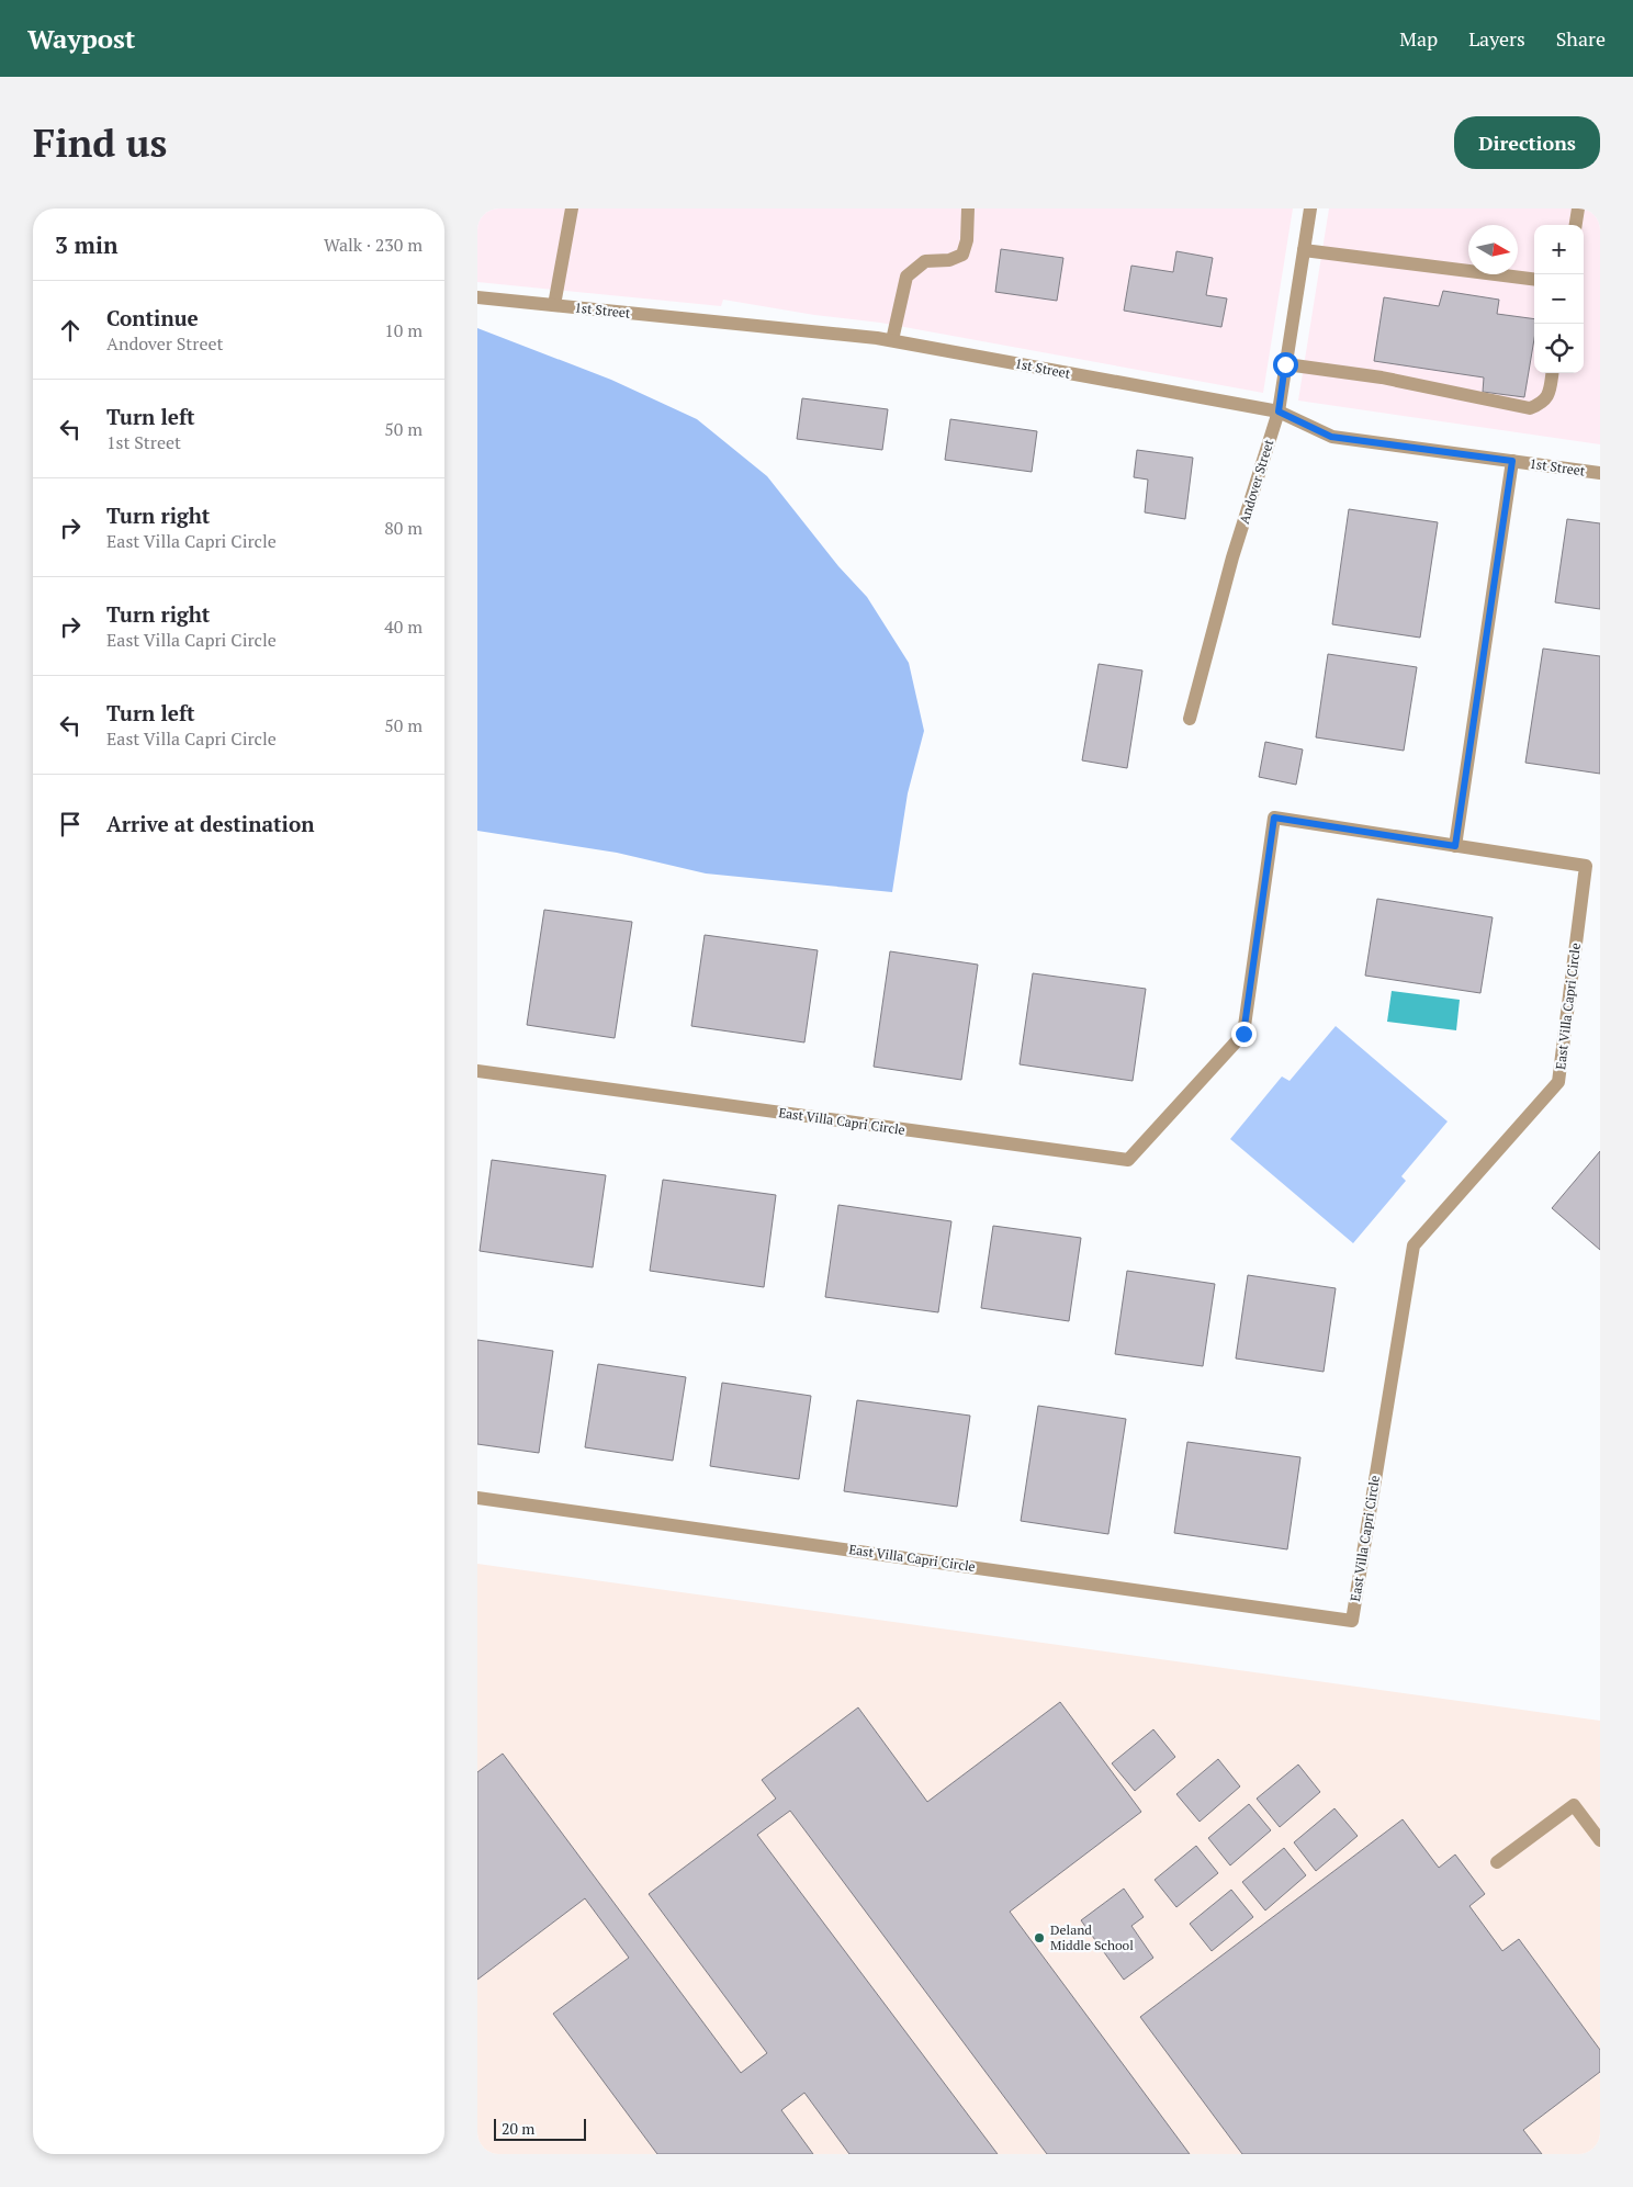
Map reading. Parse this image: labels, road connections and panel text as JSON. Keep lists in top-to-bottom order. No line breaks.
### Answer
{"streets":{"street":["1st Street","Andover Street","East Villa Capri Circle"]},"crossings":[["1st Street","Andover Street"]],"places":["Deland Middle School"],"scale_bar":"20 m","north":"right","page":{"header":"Waypost","nav":["Map","Layers","Share"],"buttons":"Directions","title":"Find us","heading":["3 min","Walk · 230 m"],"map_buttons":["+","−"],"list":[["Continue","Andover Street","10 m"],["Turn left","1st Street","50 m"],["Turn right","East Villa Capri Circle","80 m"],["Turn right","East Villa Capri Circle","40 m"],["Turn left","East Villa Capri Circle","50 m"],"Arrive at destination"],"scale":"20 m"}}
